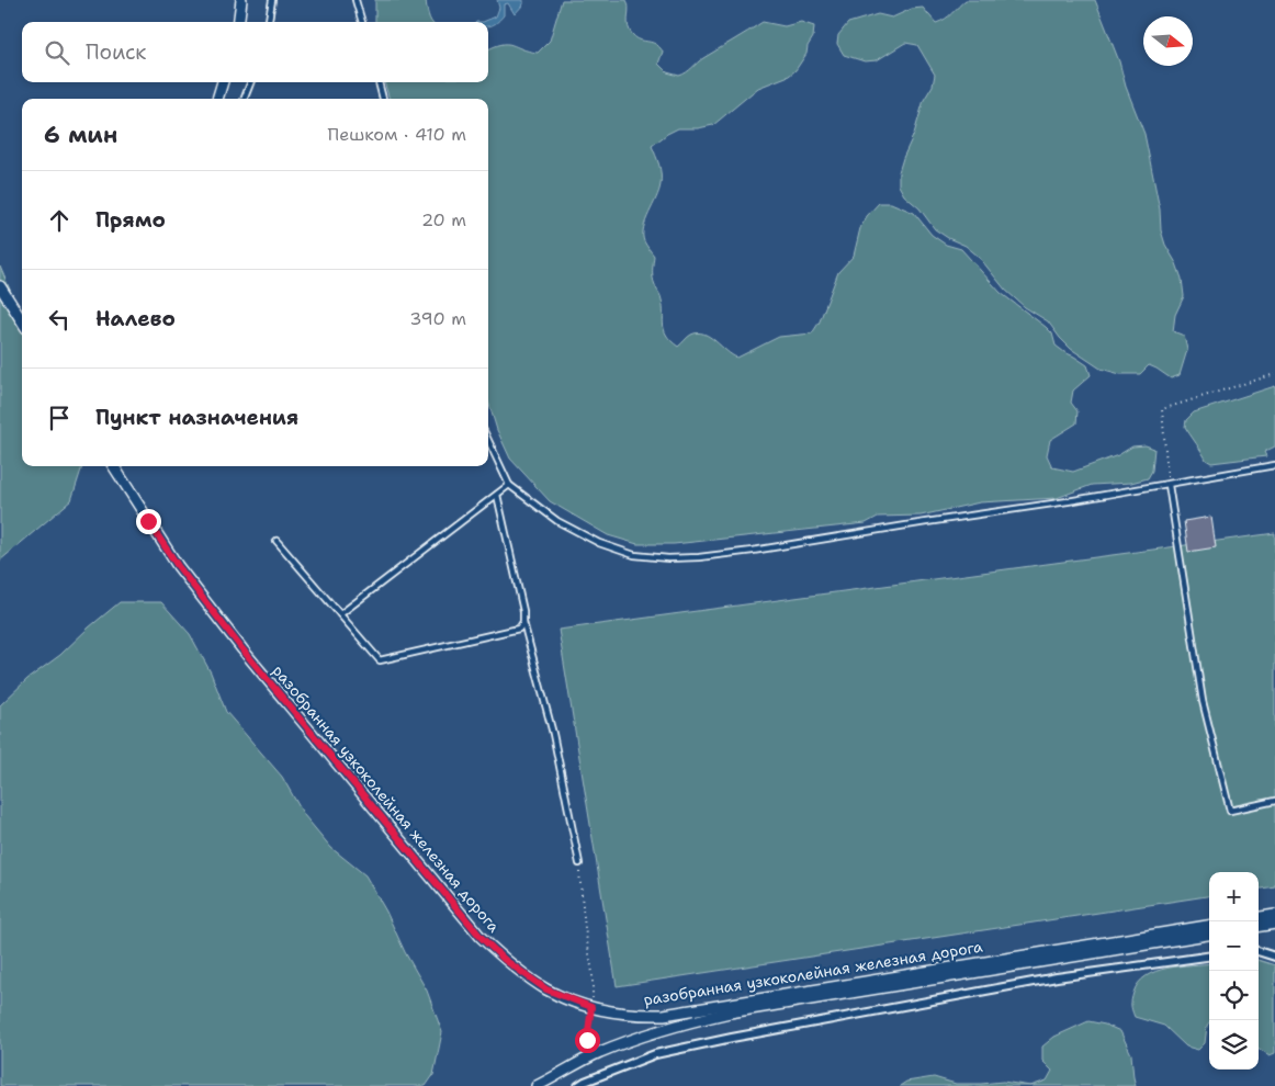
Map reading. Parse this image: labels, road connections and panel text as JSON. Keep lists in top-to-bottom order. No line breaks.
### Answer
{"streets":{"street":["разобранная узкоколейная железная дорога"]},"north":"right","page":{"search":"Поиск","heading":["6 мин","Пешком · 410 m"],"list":[["Прямо","20 m"],["Налево","390 m"],"Пункт назначения"],"map_buttons":["+","−"]}}
